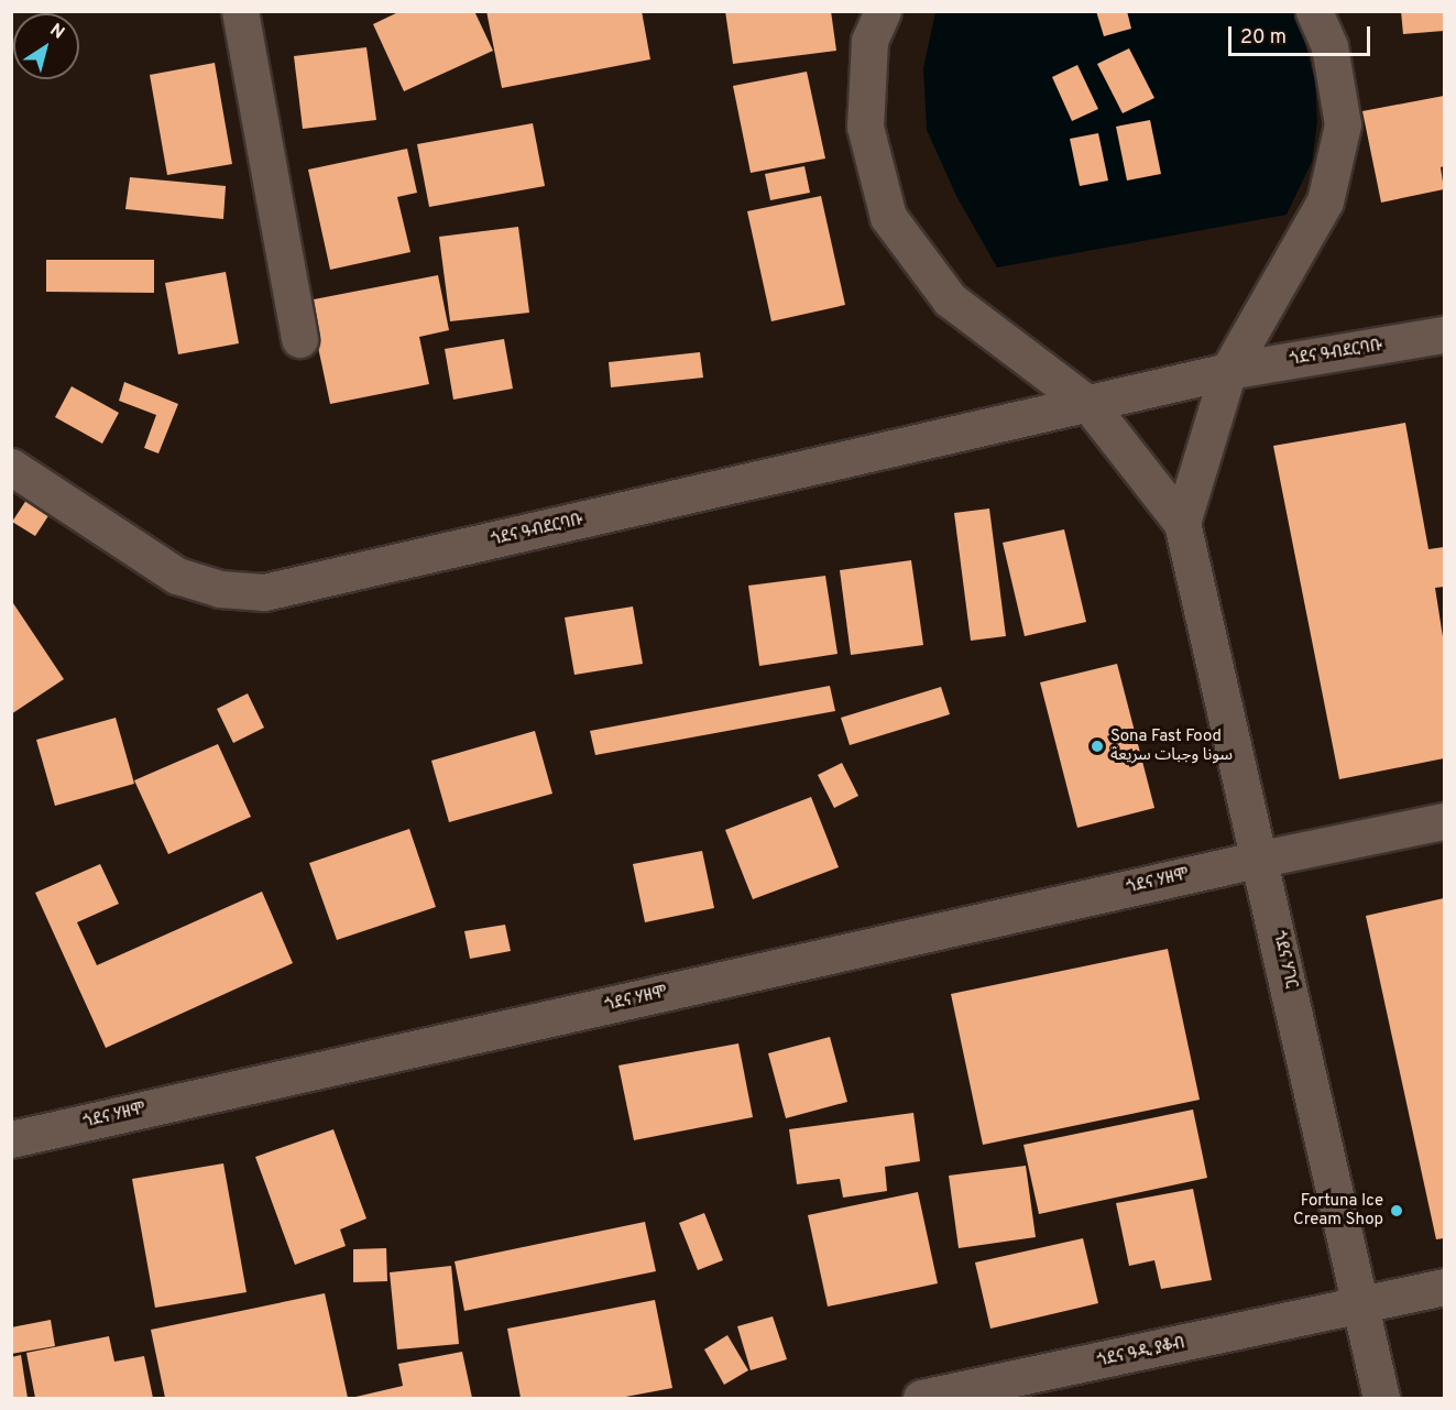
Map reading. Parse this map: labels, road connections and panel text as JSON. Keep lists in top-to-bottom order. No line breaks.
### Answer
{"streets":{"street":["ጎደና ዓብደርባቡ","ጎደና ሃዘሞ","ጎደና ሃገር","ጎደና ዓዲ ያቆብ"]},"crossings":[["ጎደና ሃዘሞ","ጎደና ሃገር"],["ጎደና ሃገር","ጎደና ዓዲ ያቆብ"]],"places":["Sona Fast Food سونا وجبات سريعة","Fortuna Ice Cream Shop"],"scale_bar":"20 m","north":"top right"}
